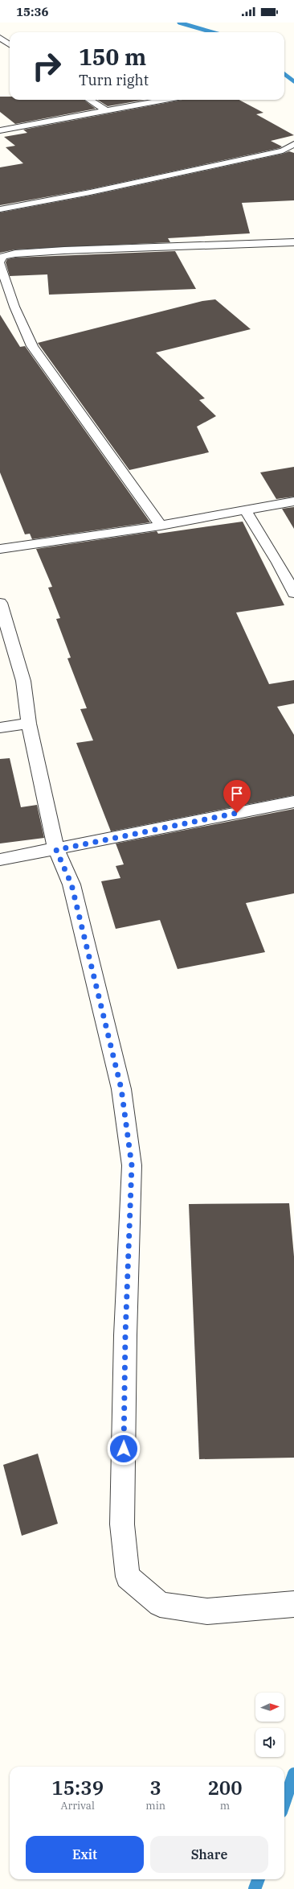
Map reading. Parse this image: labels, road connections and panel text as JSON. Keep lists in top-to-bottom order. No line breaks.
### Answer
{"north":"right","page":{"status":"15:36","turn":["150 m","Turn right"],"eta":["15:39","Arrival","3","min","200","m"],"buttons":["Exit","Share"]}}
